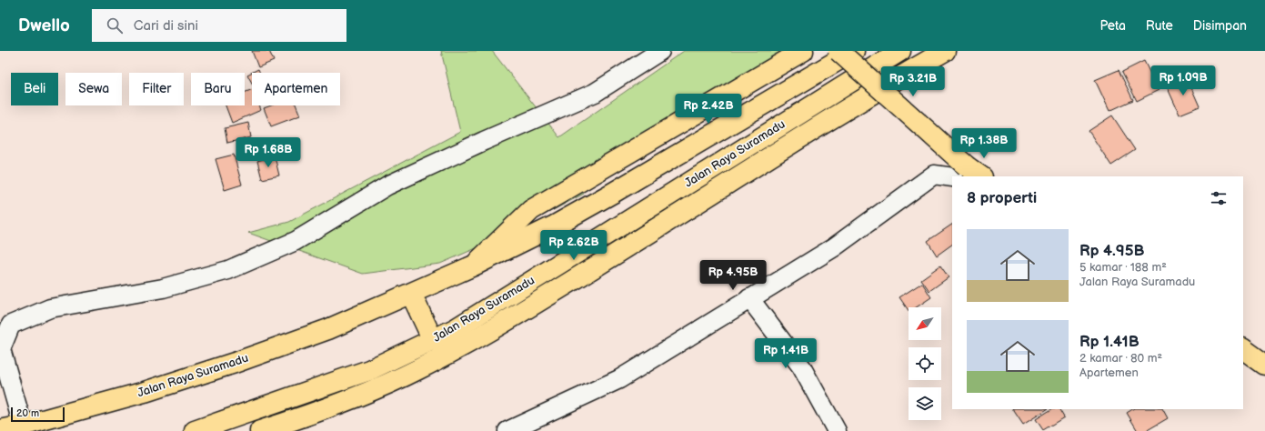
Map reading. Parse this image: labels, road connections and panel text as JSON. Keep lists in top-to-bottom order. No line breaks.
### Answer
{"streets":{"main road":["Jalan Raya Suramadu"]},"scale_bar":"20 m","north":"bottom left","page":{"header":"Dwello","search":"Cari di sini","nav":["Peta","Rute","Disimpan"],"price":["Rp 1.09B","Rp 3.21B","Rp 2.42B","Rp 1.38B","Rp 1.68B","Rp 2.62B","Rp 4.95B","Rp 1.41B"],"chip":["Beli","Sewa","Filter","Baru","Apartemen"],"heading":"8 properti","list":[{"name":"Rp 4.95B","note":"5 kamar · 188 m² · Jalan Raya Suramadu"},{"name":"Rp 1.41B","note":"2 kamar · 80 m² · Apartemen"}],"scale":"20 m"}}
